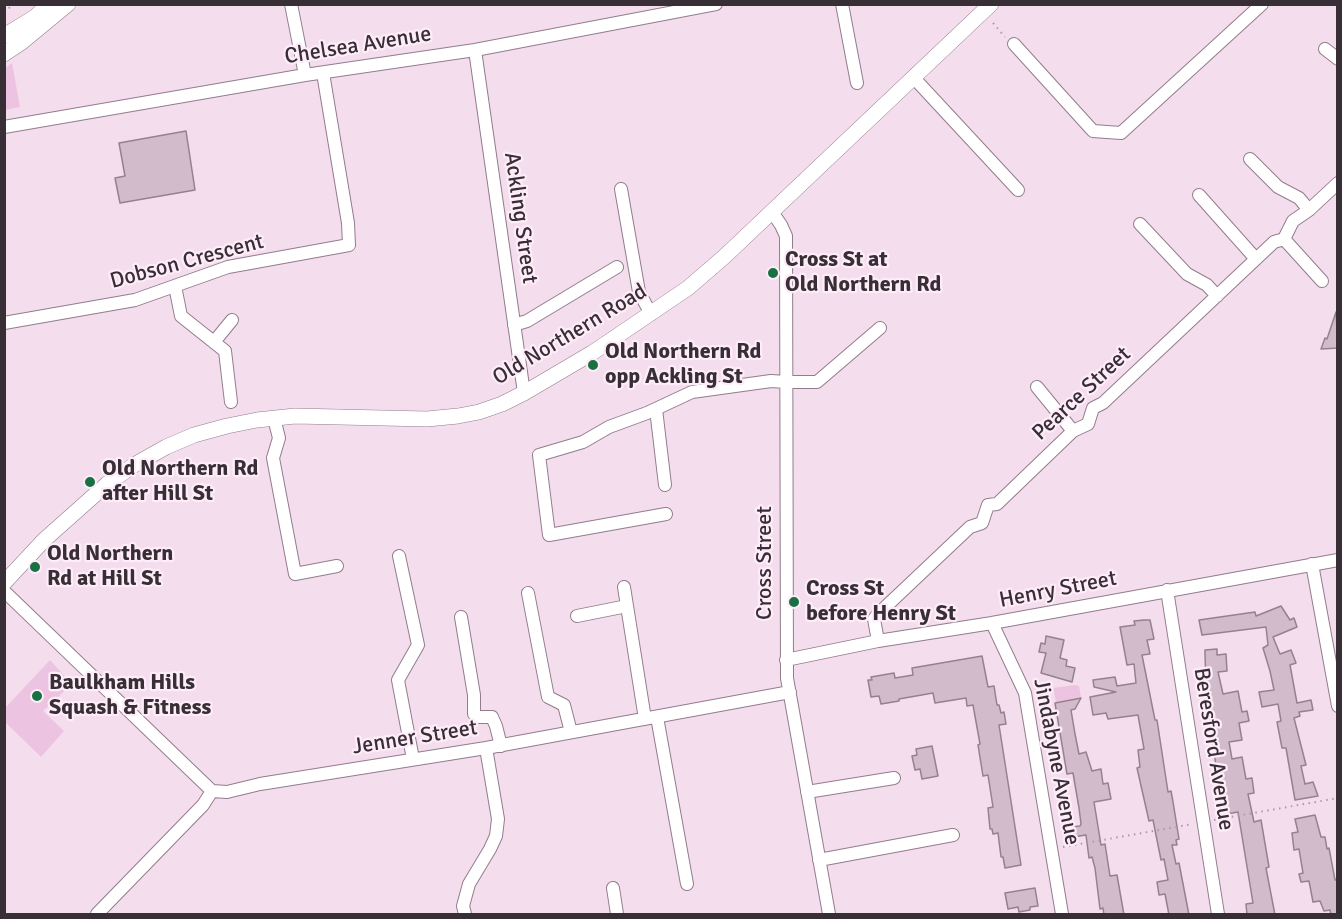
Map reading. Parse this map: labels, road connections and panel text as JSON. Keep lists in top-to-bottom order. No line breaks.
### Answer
{"streets":{"main road":["Old Northern Road"],"street":["Chelsea Avenue","Ackling Street","Dobson Crescent","Pearce Street","Cross Street","Henry Street","Jenner Street","Beresford Avenue","Jindabyne Avenue"]},"crossings":[["Chelsea Avenue","Ackling Street"],["Chelsea Avenue","Dobson Crescent"],["Ackling Street","Old Northern Road"],["Old Northern Road","Cross Street"],["Pearce Street","Henry Street"],["Cross Street","Henry Street"],["Cross Street","Jenner Street"],["Henry Street","Beresford Avenue"],["Henry Street","Jindabyne Avenue"]],"places":["Cross St at Old Northern Rd","Old Northern Rd opp Ackling St","Old Northern Rd after Hill St","Old Northern Rd at Hill St","Cross St before Henry St","Baulkham Hills Squash & Fitness"]}
